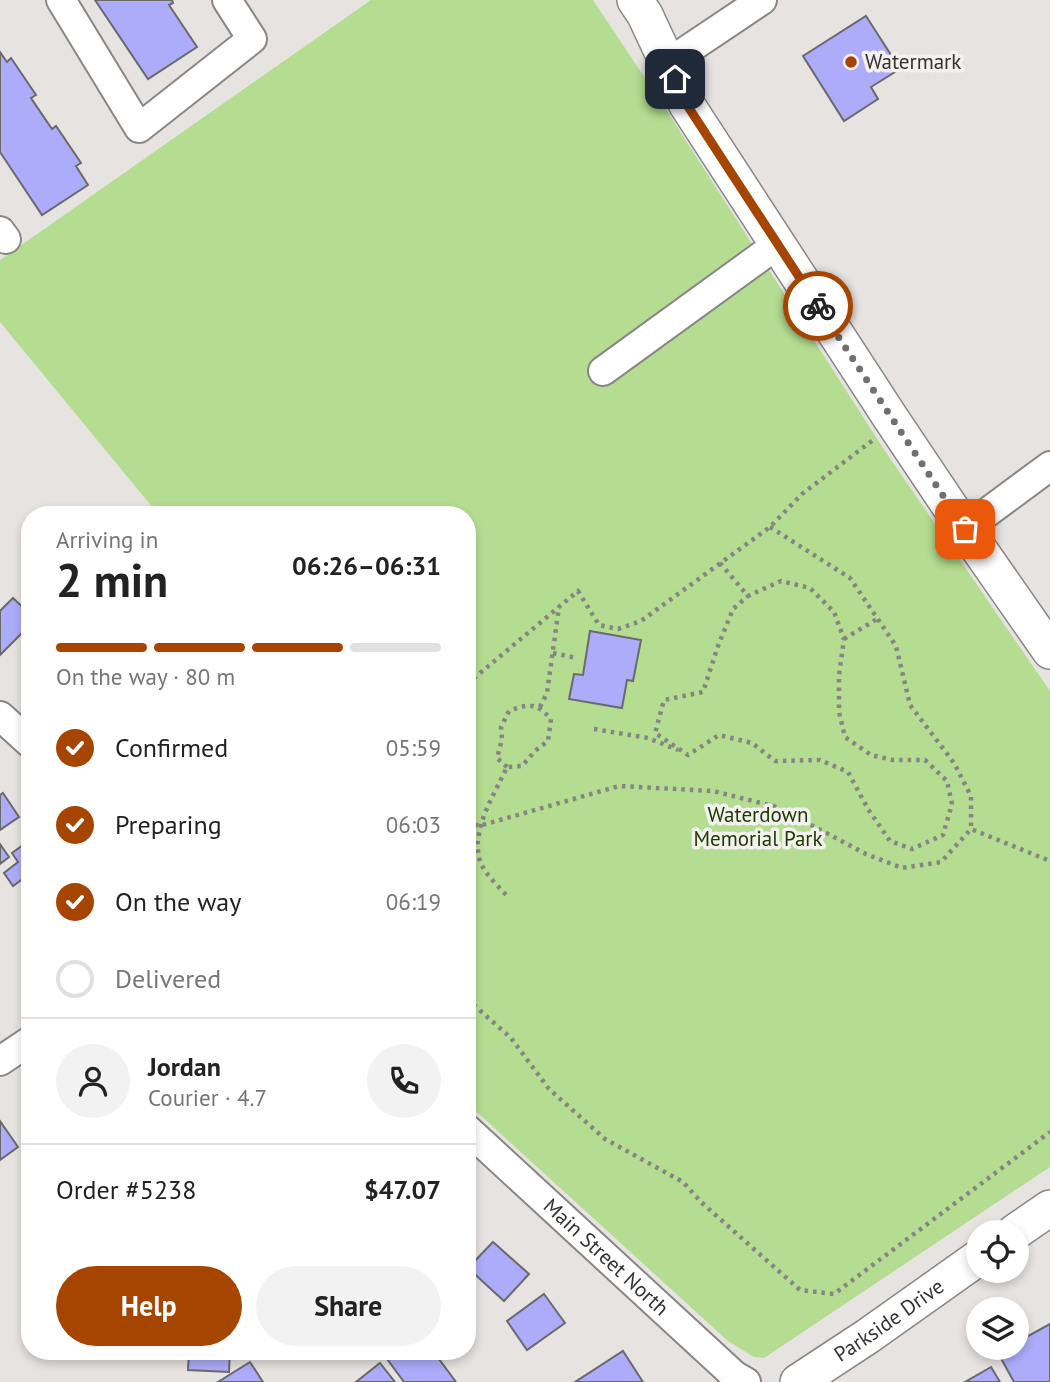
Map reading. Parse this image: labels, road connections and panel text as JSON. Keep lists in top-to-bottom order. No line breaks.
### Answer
{"streets":{"main road":["Parkside Drive"],"street":["Main Street North"]},"parks":["Waterdown Memorial Park"],"places":["Watermark"],"page":{"heading":["2 min","Arriving in","06:26–06:31"],"panel":["Jordan","Courier · 4.7","Order #5238","$47.07"],"bar":"On the way · 80 m","list":[["Confirmed","05:59"],["Preparing","06:03"],["On the way","06:19"],"Delivered"],"buttons":["Help","Share"]}}
